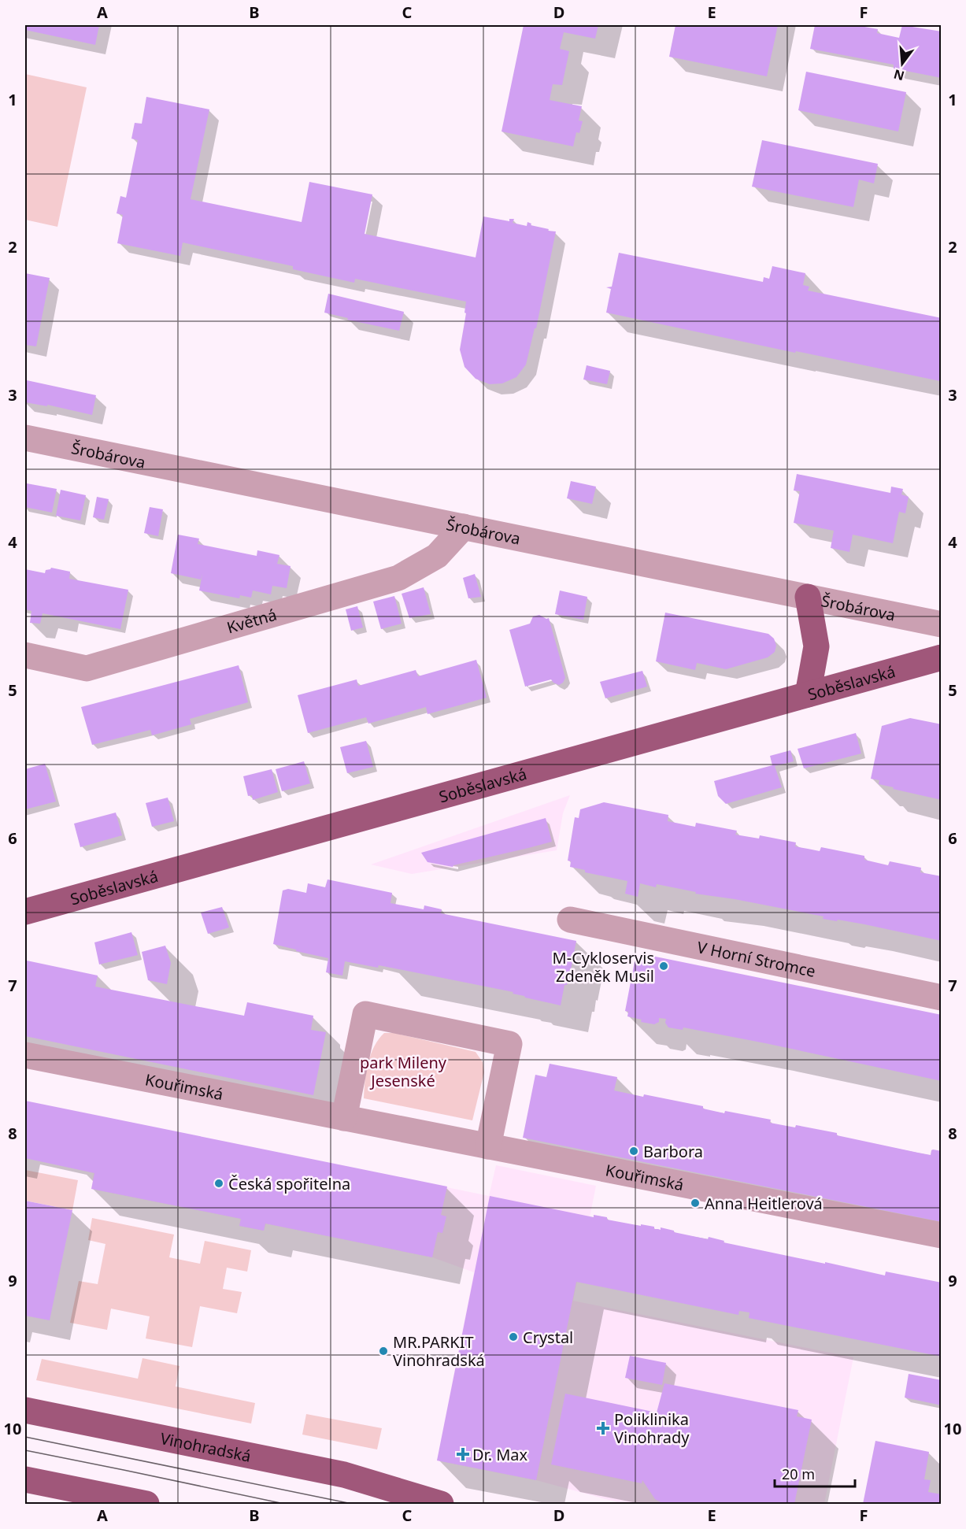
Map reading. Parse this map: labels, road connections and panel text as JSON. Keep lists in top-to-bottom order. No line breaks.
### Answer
{"streets":{"main road":["Soběslavská","Vinohradská"],"street":["Šrobárova","Květná","V Horní Stromce","Kouřimská"]},"crossings":[["Šrobárova","Květná"]],"parks":["park Mileny Jesenské"],"places":{"other":["M-Cykloservis Zdeněk Musil","Barbora","Česká spořitelna","Anna Heitlerová","Crystal","MR.PARKIT Vinohradská"],"health":["Poliklinika Vinohrady","Dr. Max"]},"scale_bar":"20 m","north":"bottom","grid":{"columns":["A","B","C","D","E","F"],"rows":["1","2","3","4","5","6","7","8","9","10"]}}
